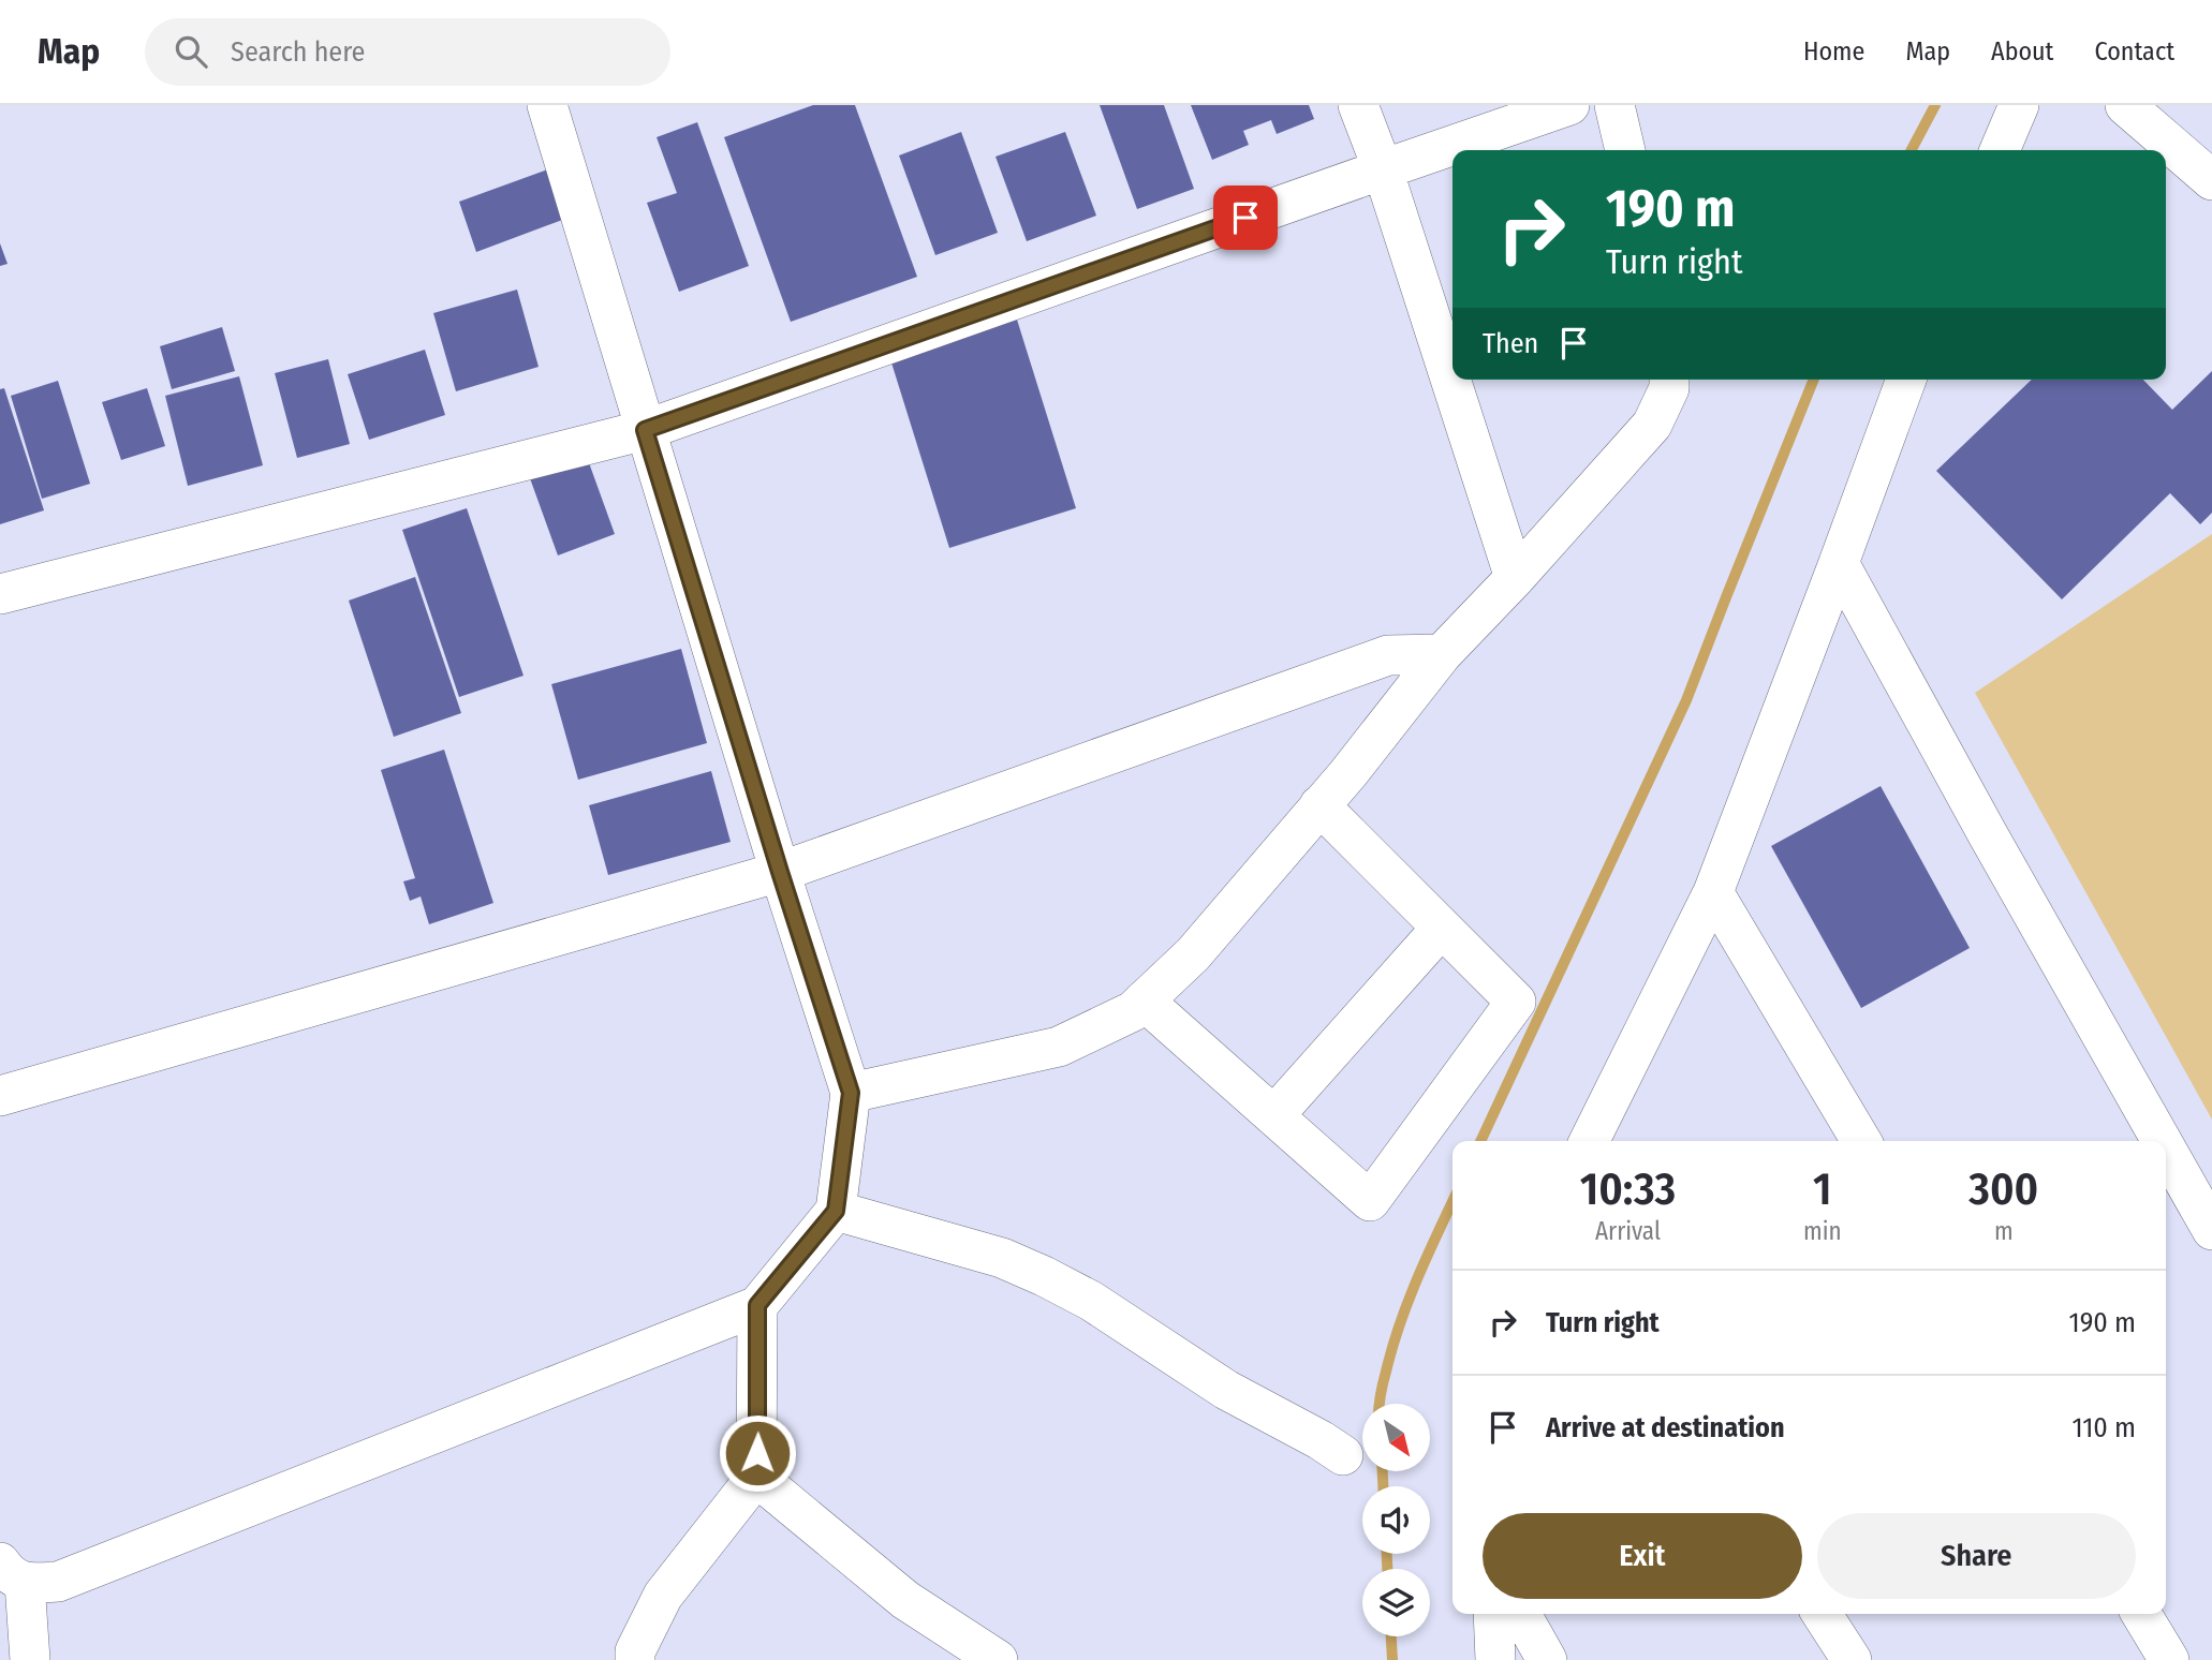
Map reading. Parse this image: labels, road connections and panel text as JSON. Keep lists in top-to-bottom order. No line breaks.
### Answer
{"north":"bottom right","page":{"header":"Map","search":"Search here","nav":["Home","Map","About","Contact"],"turn":["190 m","Turn right"],"then":"Then","eta":["10:33","Arrival","1","min","300","m"],"list":[{"name":"Turn right","value":"190 m"},{"name":"Arrive at destination","value":"110 m"}],"buttons":["Exit","Share"]}}
